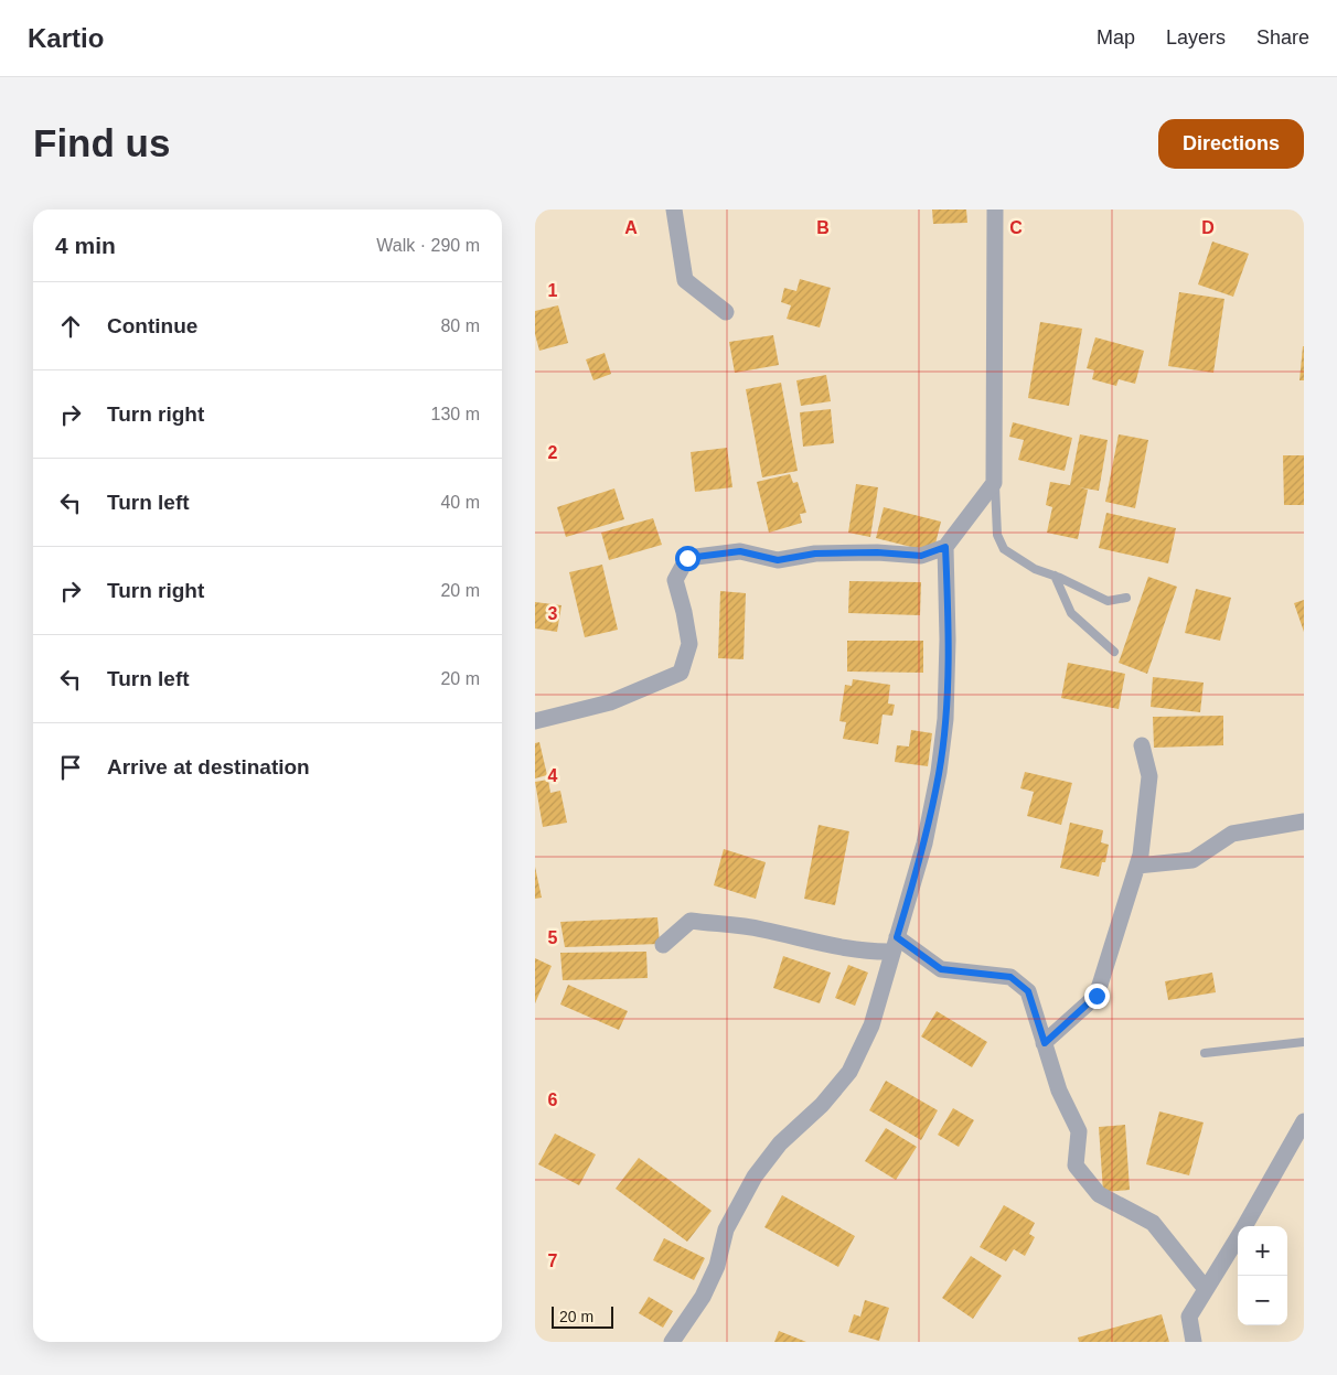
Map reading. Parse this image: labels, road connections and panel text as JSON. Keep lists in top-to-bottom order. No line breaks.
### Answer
{"scale_bar":"20 m","page":{"header":"Kartio","nav":["Map","Layers","Share"],"buttons":"Directions","title":"Find us","heading":["4 min","Walk · 290 m"],"list":[["Continue","80 m"],["Turn right","130 m"],["Turn left","40 m"],["Turn right","20 m"],["Turn left","20 m"],"Arrive at destination"],"map_buttons":["+","−"],"scale":"20 m"},"grid":{"columns":["A","B","C","D"],"rows":["1","2","3","4","5","6","7"]}}
